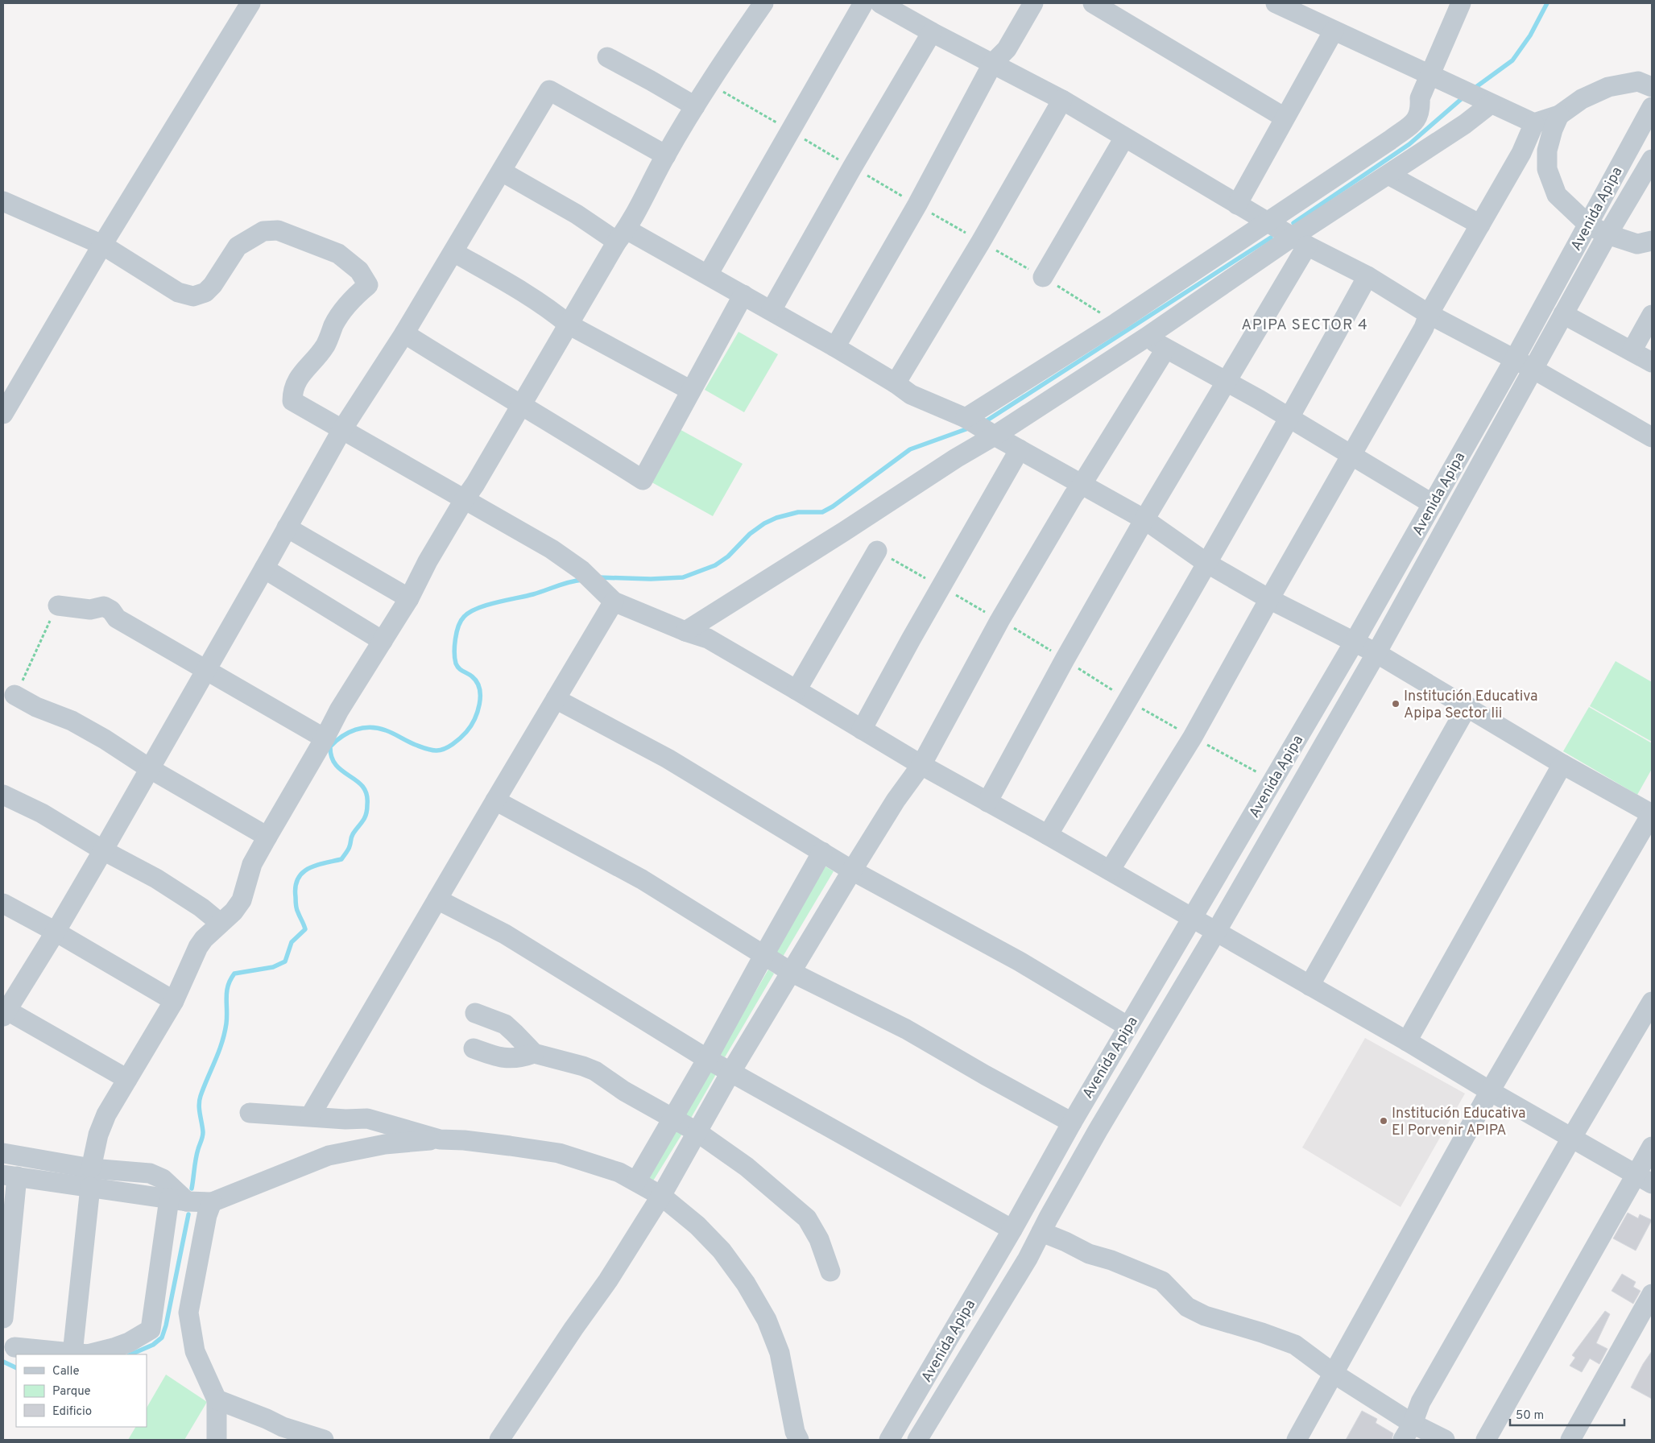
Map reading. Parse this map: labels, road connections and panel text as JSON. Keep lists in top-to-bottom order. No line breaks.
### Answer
{"streets":{"street":["Avenida Apipa"]},"districts":["APIPA SECTOR 4"],"places":["Institución Educativa Apipa Sector Iii","Institución Educativa El Porvenir APIPA"],"legend":["Calle","Parque","Edificio"],"scale_bar":"50 m"}
